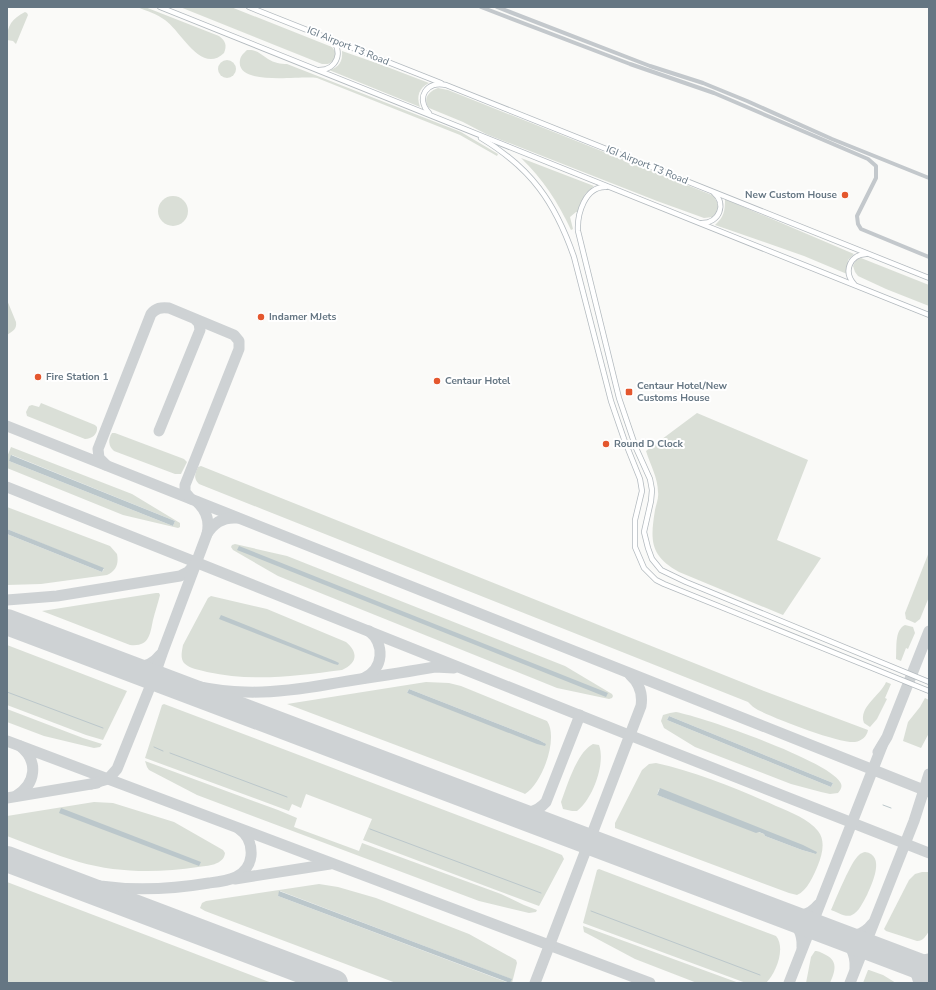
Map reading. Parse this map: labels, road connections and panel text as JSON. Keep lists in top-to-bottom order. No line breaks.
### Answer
{"streets":{"main road":["IGI Airport T3 Road"]},"places":{"other":["New Custom House","Indamer MJets","Fire Station 1","Centaur Hotel","Round D Clock"],"transit":["Centaur Hotel/New Customs House"]}}
